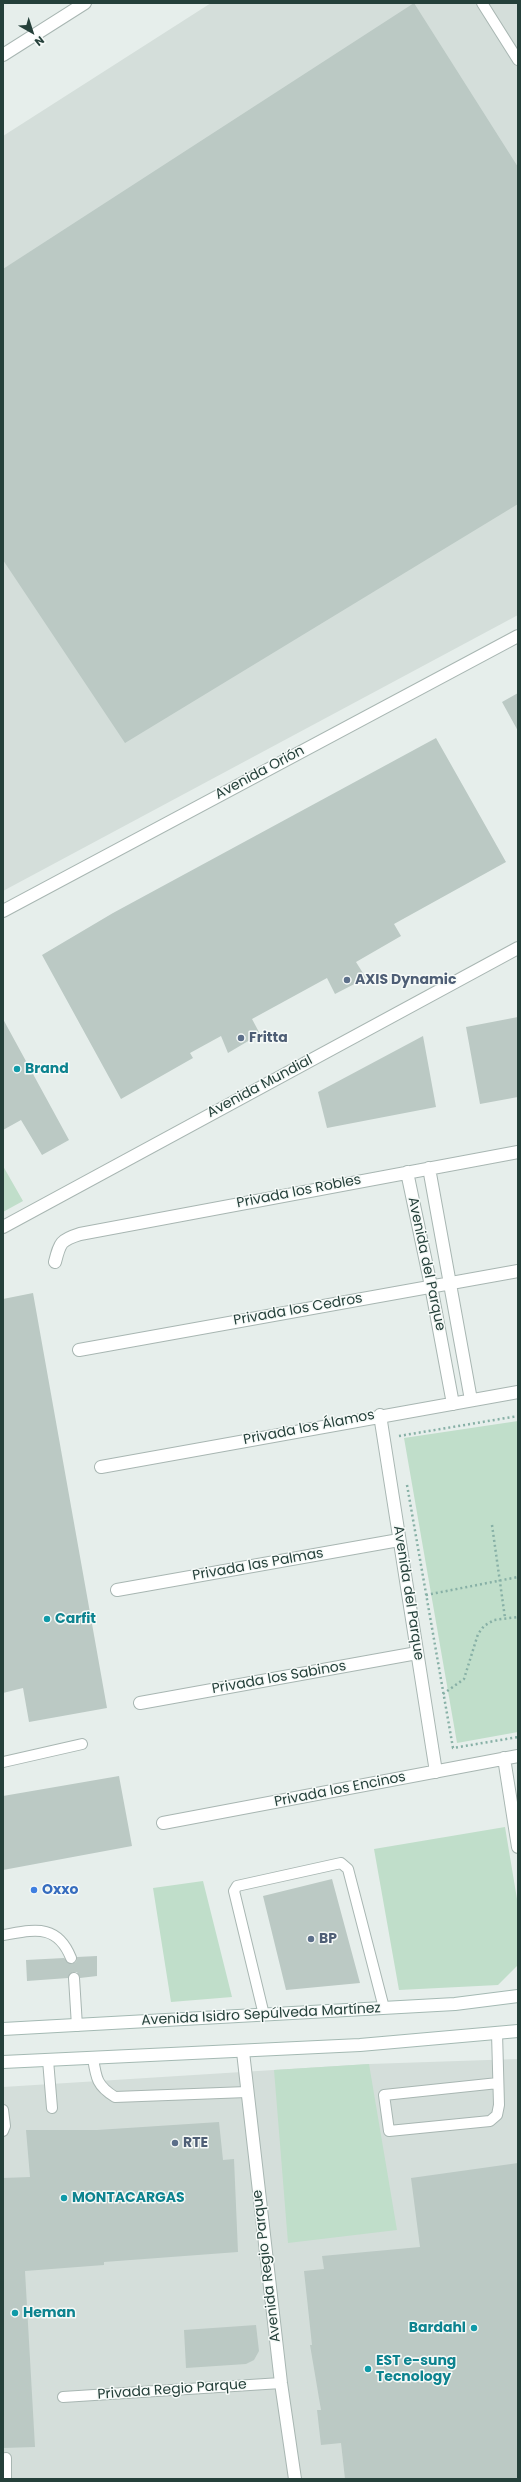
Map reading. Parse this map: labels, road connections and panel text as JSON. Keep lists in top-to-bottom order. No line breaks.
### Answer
{"streets":{"street":["Avenida Orión","Avenida Mundial","Privada los Robles","Avenida del Parque","Privada los Cedros","Privada los Álamos","Privada las Palmas","Privada los Sabinos","Privada los Encinos","Avenida Isidro Sepúlveda Martínez","Avenida Regio Parque"],"lane":["Privada Regio Parque"]},"crossings":[["Privada los Robles","Avenida del Parque"],["Avenida del Parque","Privada los Cedros"],["Avenida del Parque","Privada los Álamos"],["Avenida del Parque","Privada las Palmas"],["Avenida del Parque","Privada los Sabinos"],["Avenida del Parque","Privada los Encinos"],["Avenida Regio Parque","Privada Regio Parque"]],"places":["AXIS Dynamic","Fritta","Brand","Carfit","Oxxo","BP","RTE","MONTACARGAS","Heman","Bardahl","EST e-sung Tecnology"],"north":"bottom right"}
